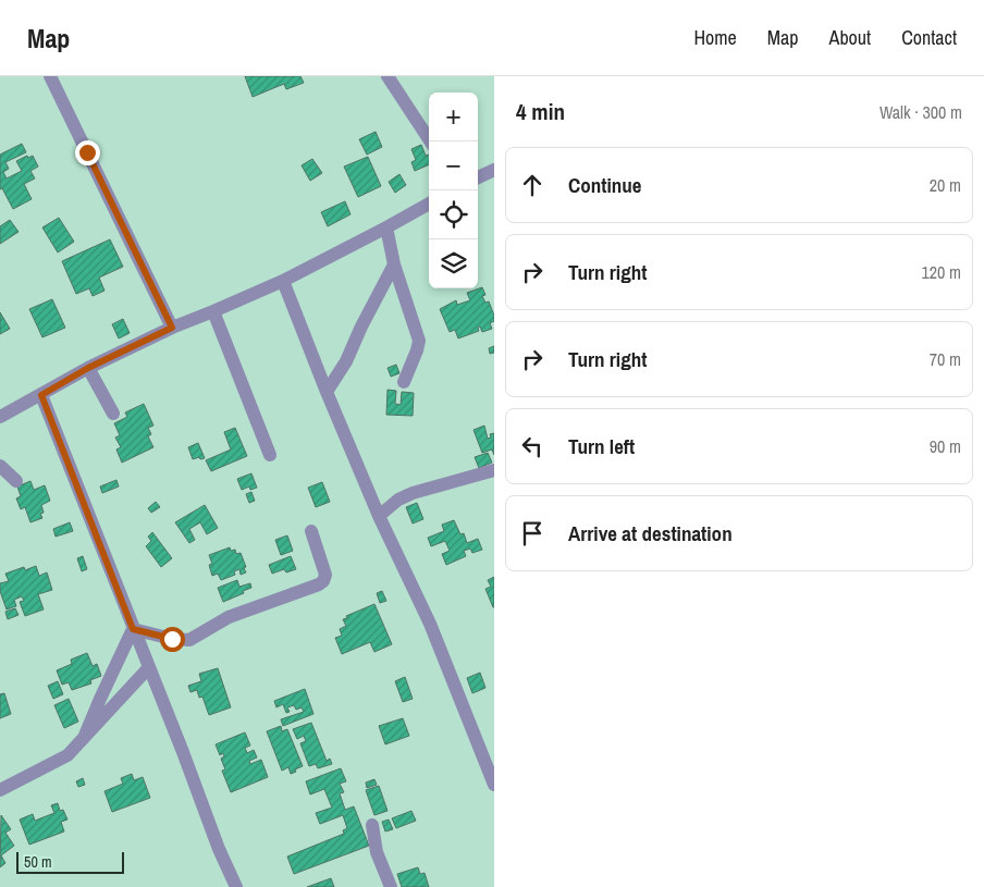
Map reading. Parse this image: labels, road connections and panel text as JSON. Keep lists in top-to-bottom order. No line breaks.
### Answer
{"scale_bar":"50 m","page":{"header":"Map","nav":["Home","Map","About","Contact"],"heading":["4 min","Walk · 300 m"],"map_buttons":["+","−"],"list":[["Continue","20 m"],["Turn right","120 m"],["Turn right","70 m"],["Turn left","90 m"],"Arrive at destination"],"scale":"50 m"}}
